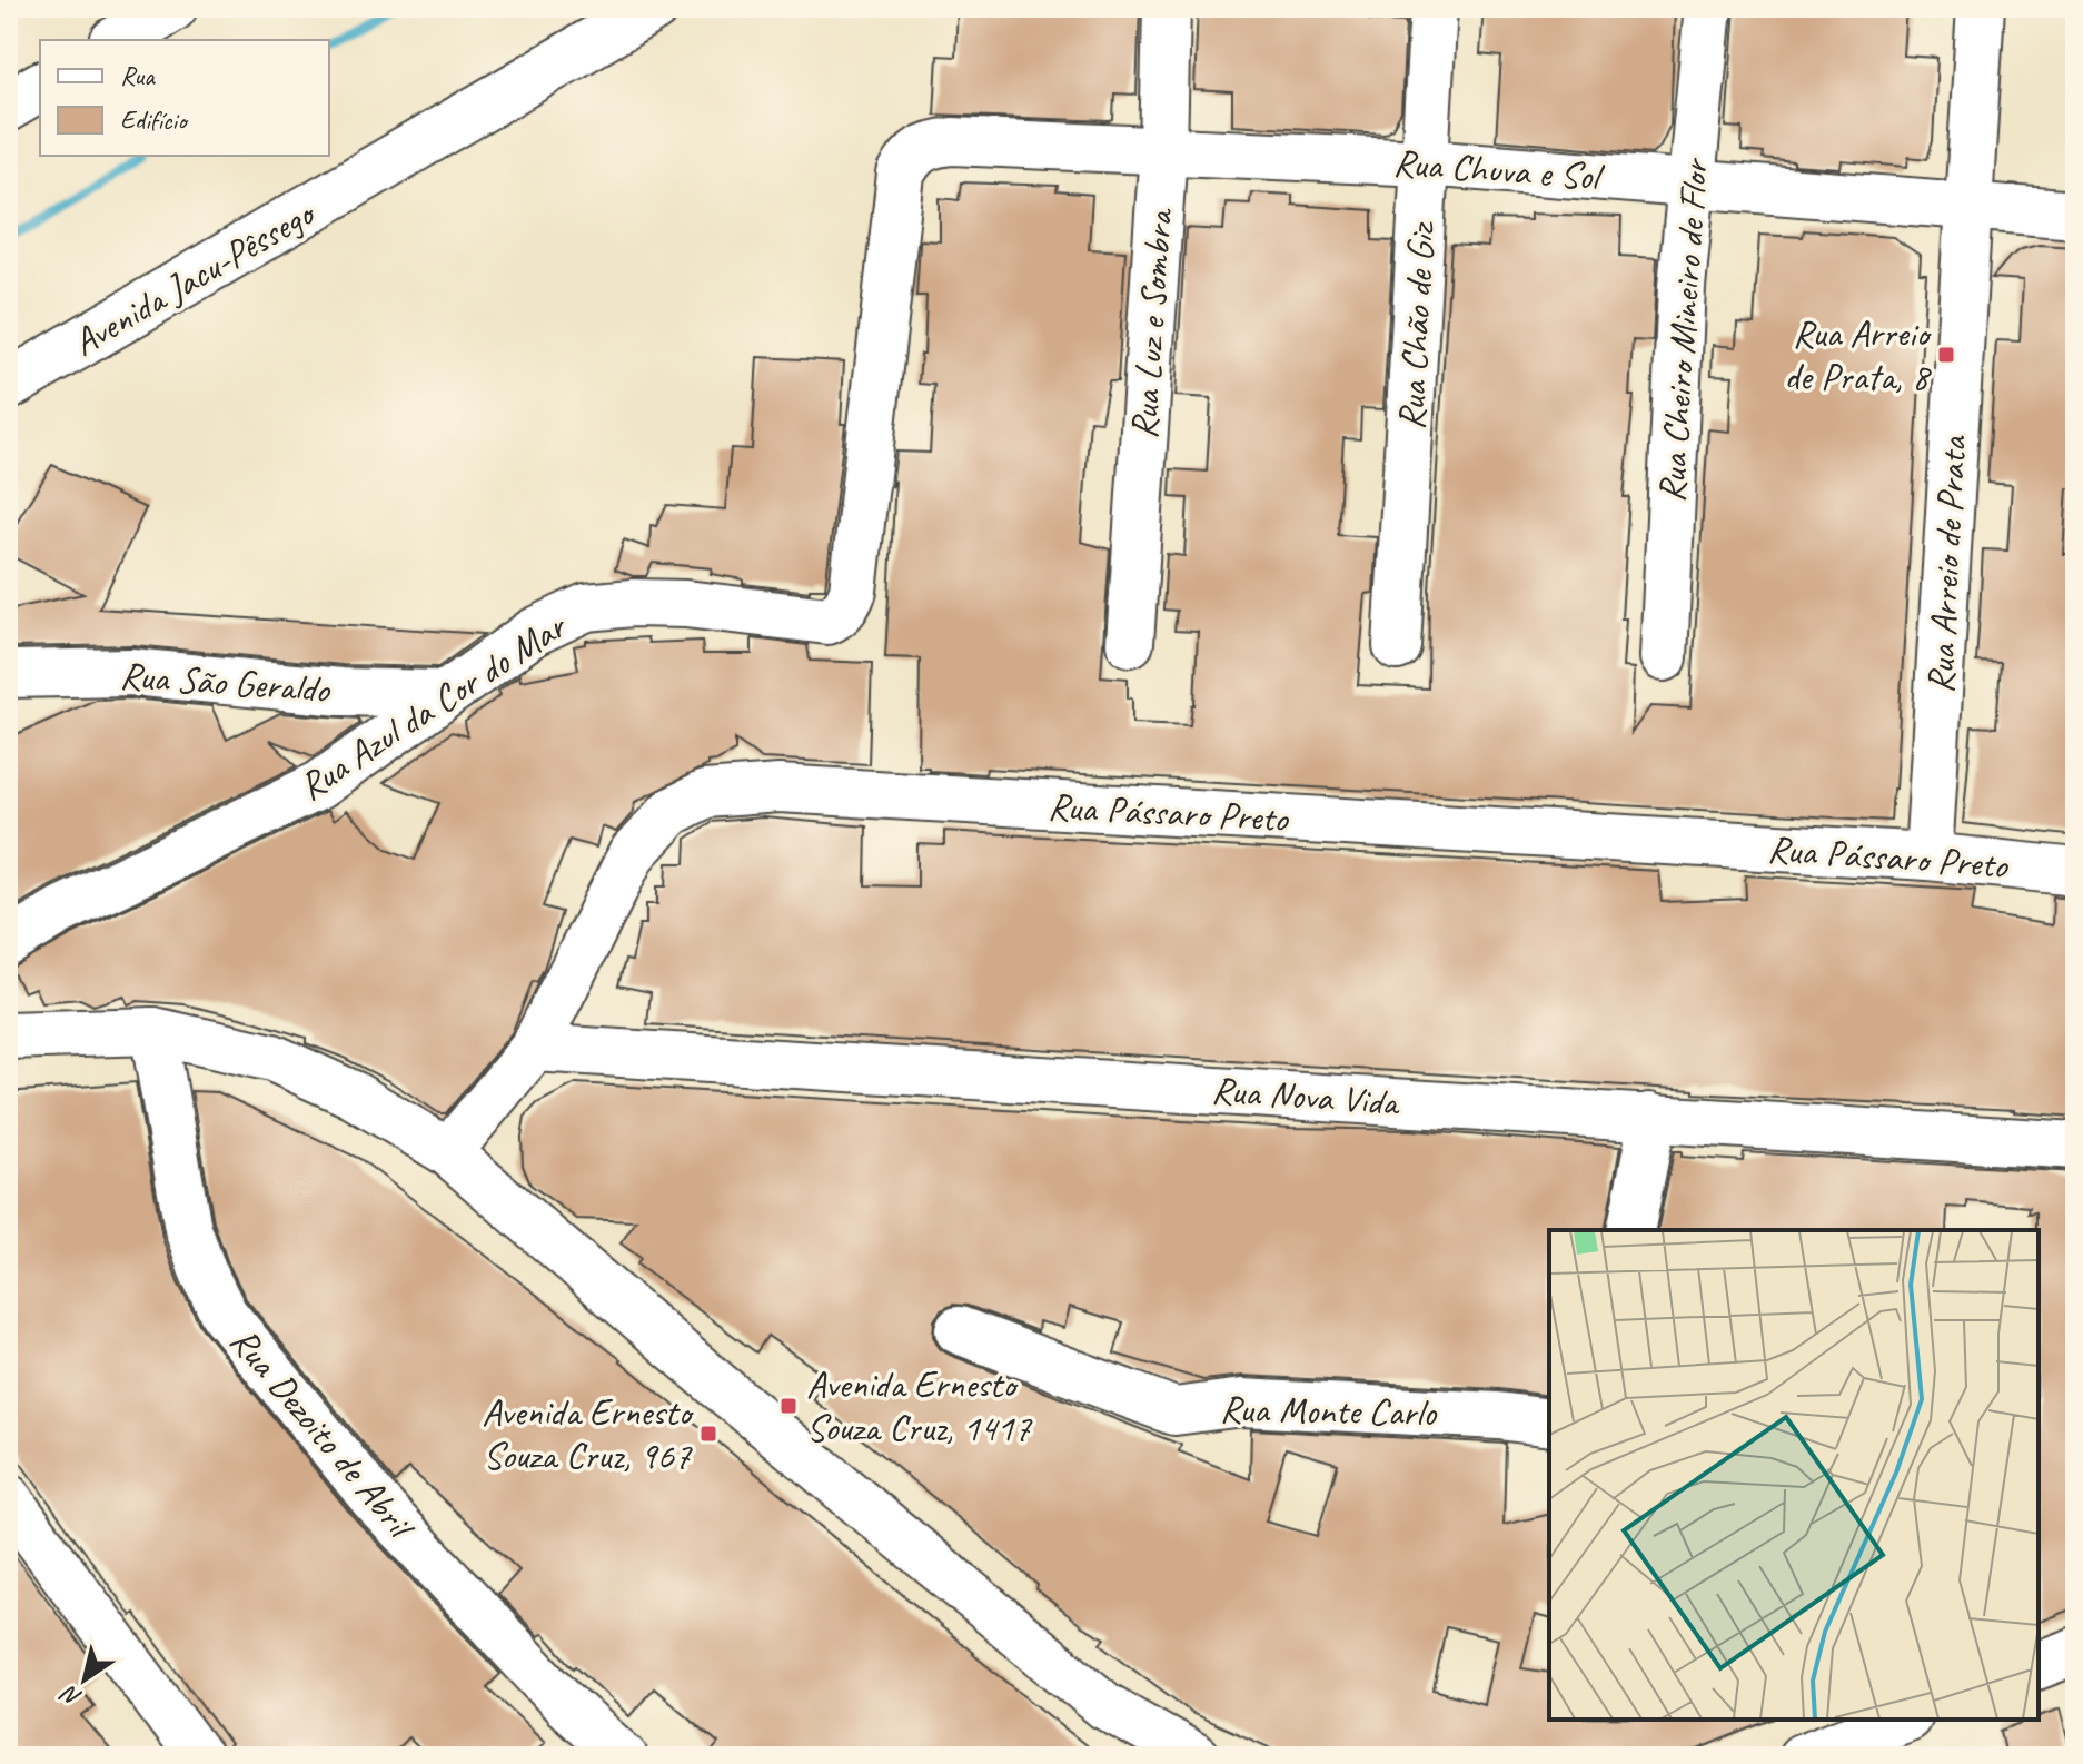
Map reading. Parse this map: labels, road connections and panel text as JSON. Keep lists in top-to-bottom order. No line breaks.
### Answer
{"streets":{"highway":["Avenida Jacu-Pêssego"],"street":["Rua Chuva e Sol","Rua Luz e Sombra","Rua Chão de Giz","Rua Cheiro Mineiro de Flor","Rua Arreio de Prata","Rua São Geraldo","Rua Azul da Cor do Mar","Rua Pássaro Preto","Rua Nova Vida","Rua Monte Carlo","Rua Dezoito de Abril"]},"crossings":[["Rua Chuva e Sol","Rua Luz e Sombra"],["Rua Chuva e Sol","Rua Chão de Giz"],["Rua Chuva e Sol","Rua Cheiro Mineiro de Flor"],["Rua Chuva e Sol","Rua Arreio de Prata"],["Rua Chuva e Sol","Rua Azul da Cor do Mar"],["Rua Arreio de Prata","Rua Pássaro Preto"],["Rua São Geraldo","Rua Azul da Cor do Mar"],["Rua Pássaro Preto","Rua Nova Vida"]],"places":{"transit":["Rua Arreio de Prata, 8","Avenida Ernesto Souza Cruz, 1417","Avenida Ernesto Souza Cruz, 967"]},"legend":["Rua","Edifício"],"north":"bottom left"}
